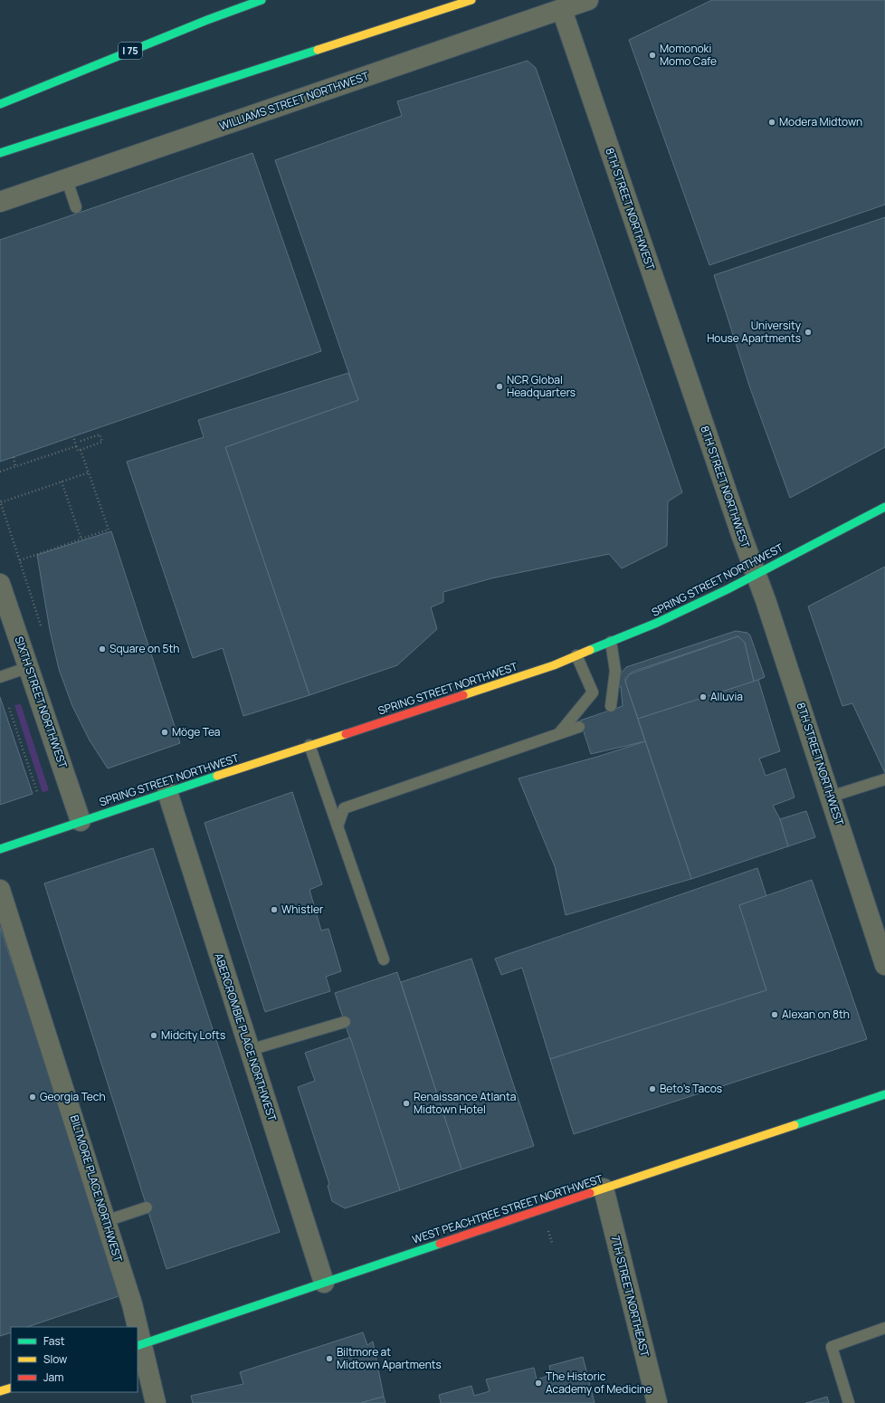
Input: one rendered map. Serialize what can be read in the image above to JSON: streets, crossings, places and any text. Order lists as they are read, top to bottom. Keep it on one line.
{"streets":{"main road":["I 75","SPRING STREET NORTHWEST","WEST PEACHTREE STREET NORTHWEST"],"street":["WILLIAMS STREET NORTHWEST","8TH STREET NORTHWEST","SIXTH STREET NORTHWEST","ABERCROMBIE PLACE NORTHWEST","BILTMORE PLACE NORTHWEST","7TH STREET NORTHEAST"]},"crossings":[["WILLIAMS STREET NORTHWEST","8TH STREET NORTHWEST"],["8TH STREET NORTHWEST","SPRING STREET NORTHWEST"],["SPRING STREET NORTHWEST","SIXTH STREET NORTHWEST"],["SPRING STREET NORTHWEST","ABERCROMBIE PLACE NORTHWEST"],["ABERCROMBIE PLACE NORTHWEST","WEST PEACHTREE STREET NORTHWEST"],["BILTMORE PLACE NORTHWEST","WEST PEACHTREE STREET NORTHWEST"],["WEST PEACHTREE STREET NORTHWEST","7TH STREET NORTHEAST"]],"places":["Momonoki Momo Cafe","Modera Midtown","University House Apartments","NCR Global Headquarters","Square on 5th","Alluvia","Möge Tea","Whistler","Alexan on 8th","Midcity Lofts","Beto's Tacos","Georgia Tech","Renaissance Atlanta Midtown Hotel","Biltmore at Midtown Apartments","The Historic Academy of Medicine"],"legend":["Fast","Slow","Jam"]}
